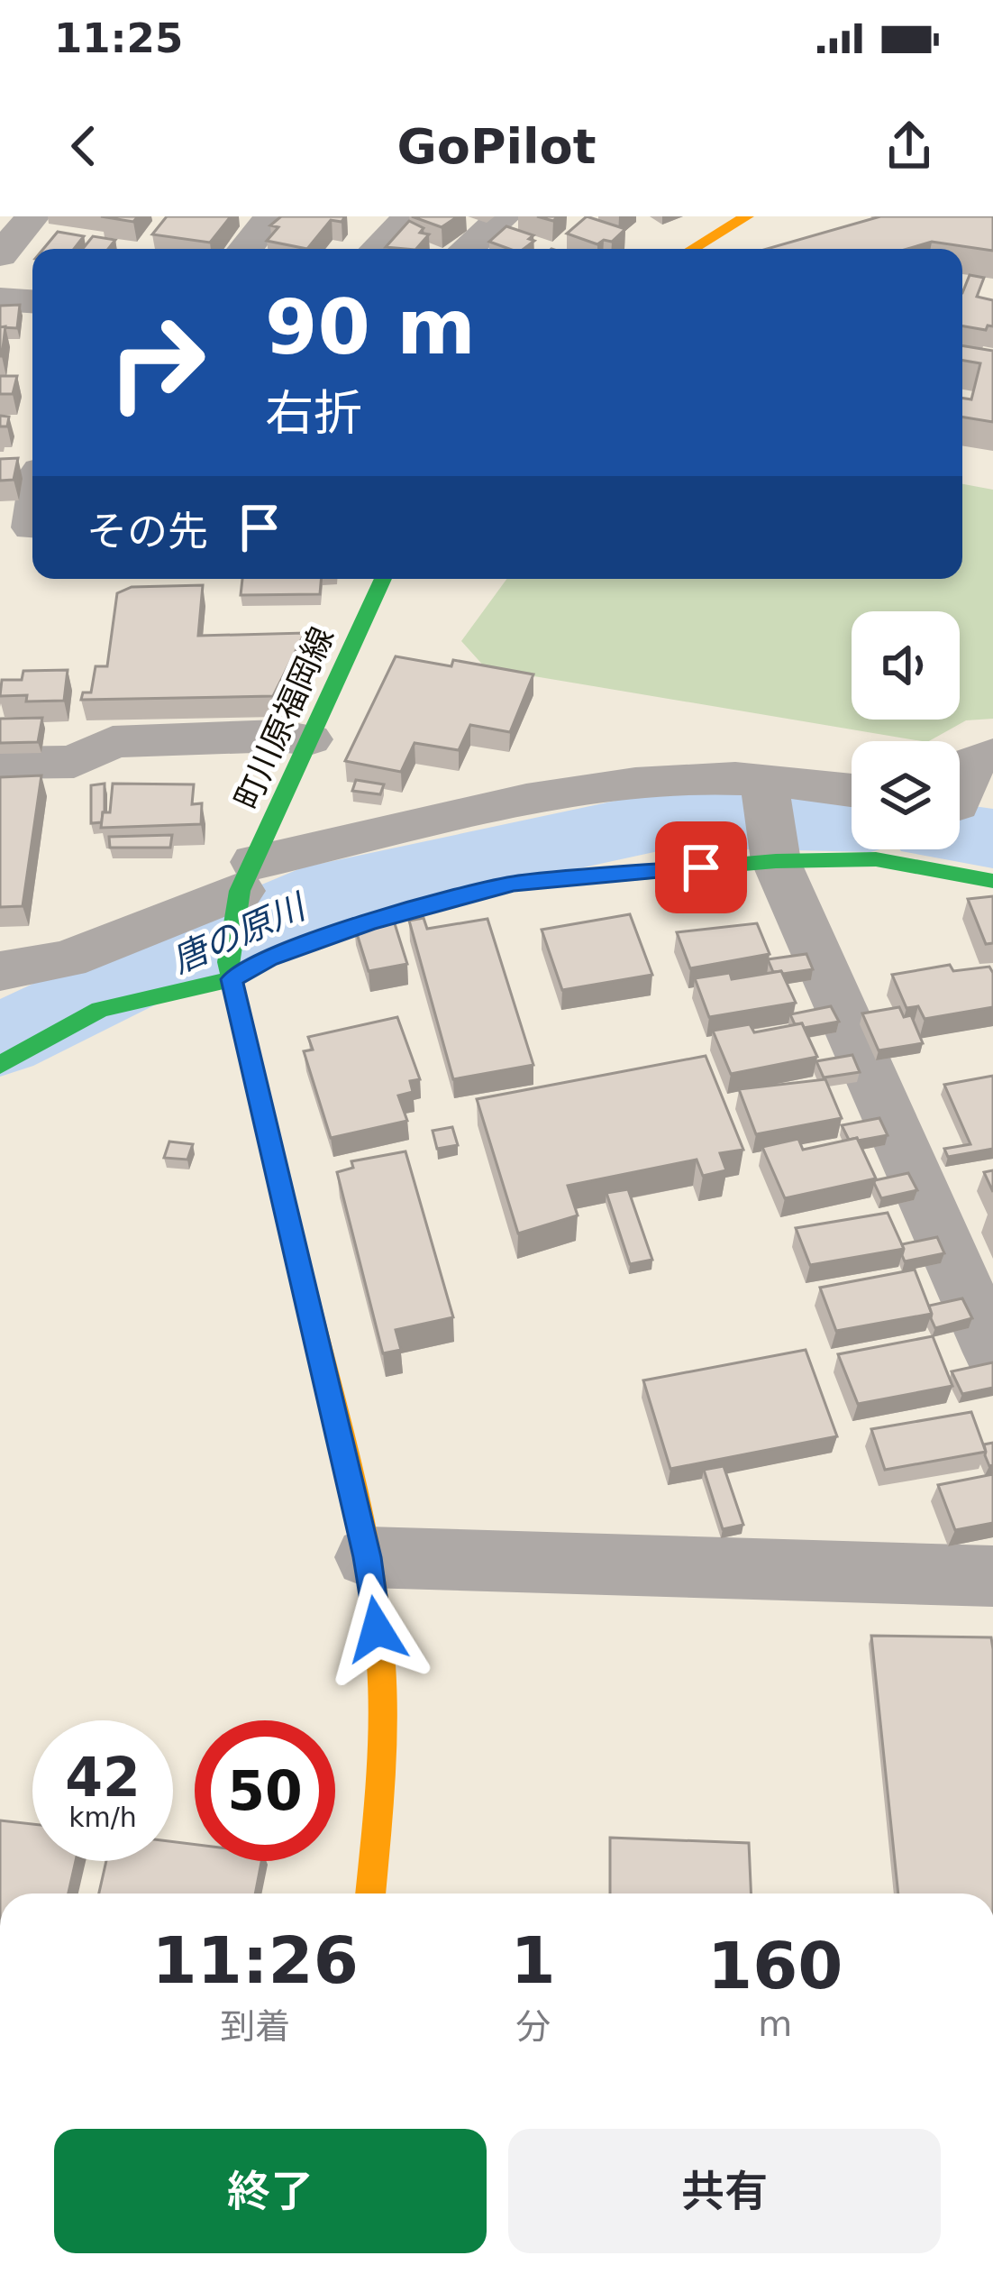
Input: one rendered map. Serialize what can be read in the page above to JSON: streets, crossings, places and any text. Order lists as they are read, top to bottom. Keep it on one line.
{"streets":{"main road":["町川原福岡線"]},"water":["唐の原川"],"page":{"status":"11:25","header":"GoPilot","turn":["90 m","右折"],"then":"その先","speed":"42 km/h","limit":"50","eta":["11:26","到着","1","分","160","m"],"buttons":["終了","共有"]}}
